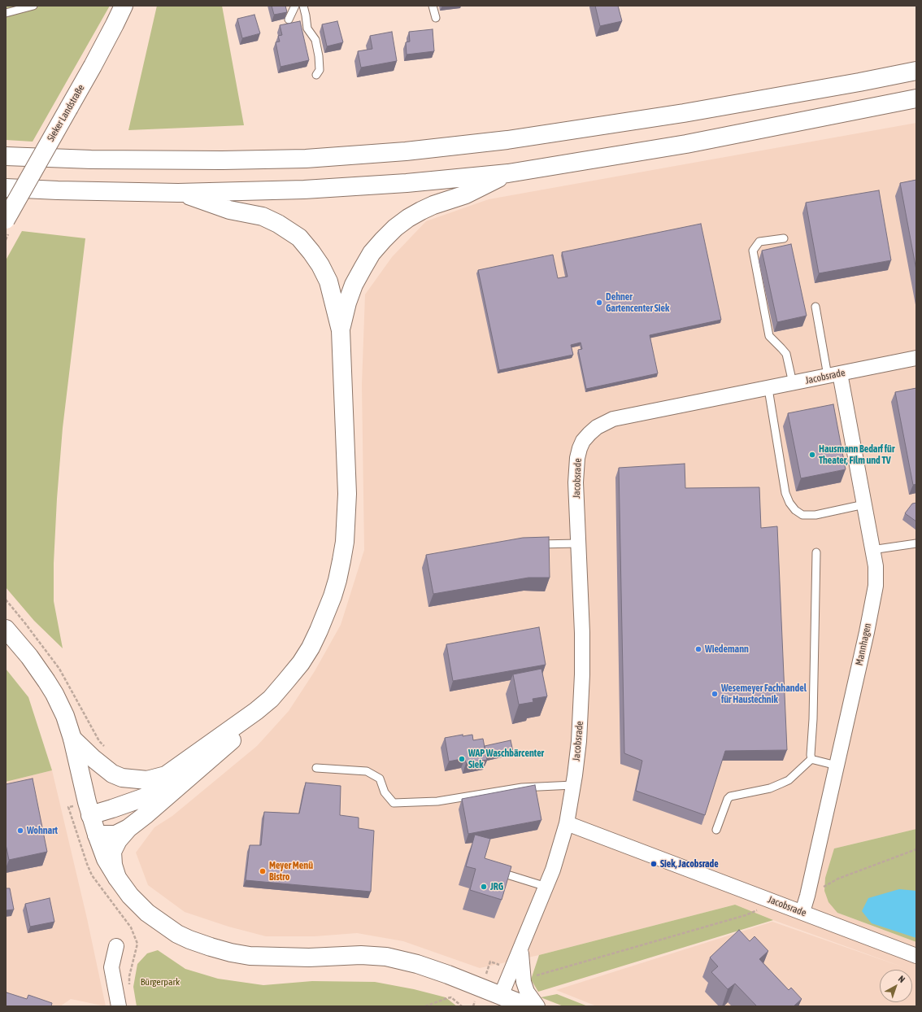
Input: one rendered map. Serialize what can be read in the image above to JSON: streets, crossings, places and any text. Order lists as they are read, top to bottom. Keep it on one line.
{"streets":{"main road":["Sieker Landstraße"],"street":["Jacobsrade","Mannhagen"]},"crossings":[["Jacobsrade","Mannhagen"]],"parks":["Bürgerpark"],"places":["Dehner Gartencenter Siek","Hausmann Bedarf für Theater, Film und TV","Wiedemann","Wesemeyer Fachhandel für Haustechnik","WAP Waschbärcenter Siek","Wohnart","Siek, Jacobsrade","Meyer Menü Bistro","JRG"],"north":"top right"}
